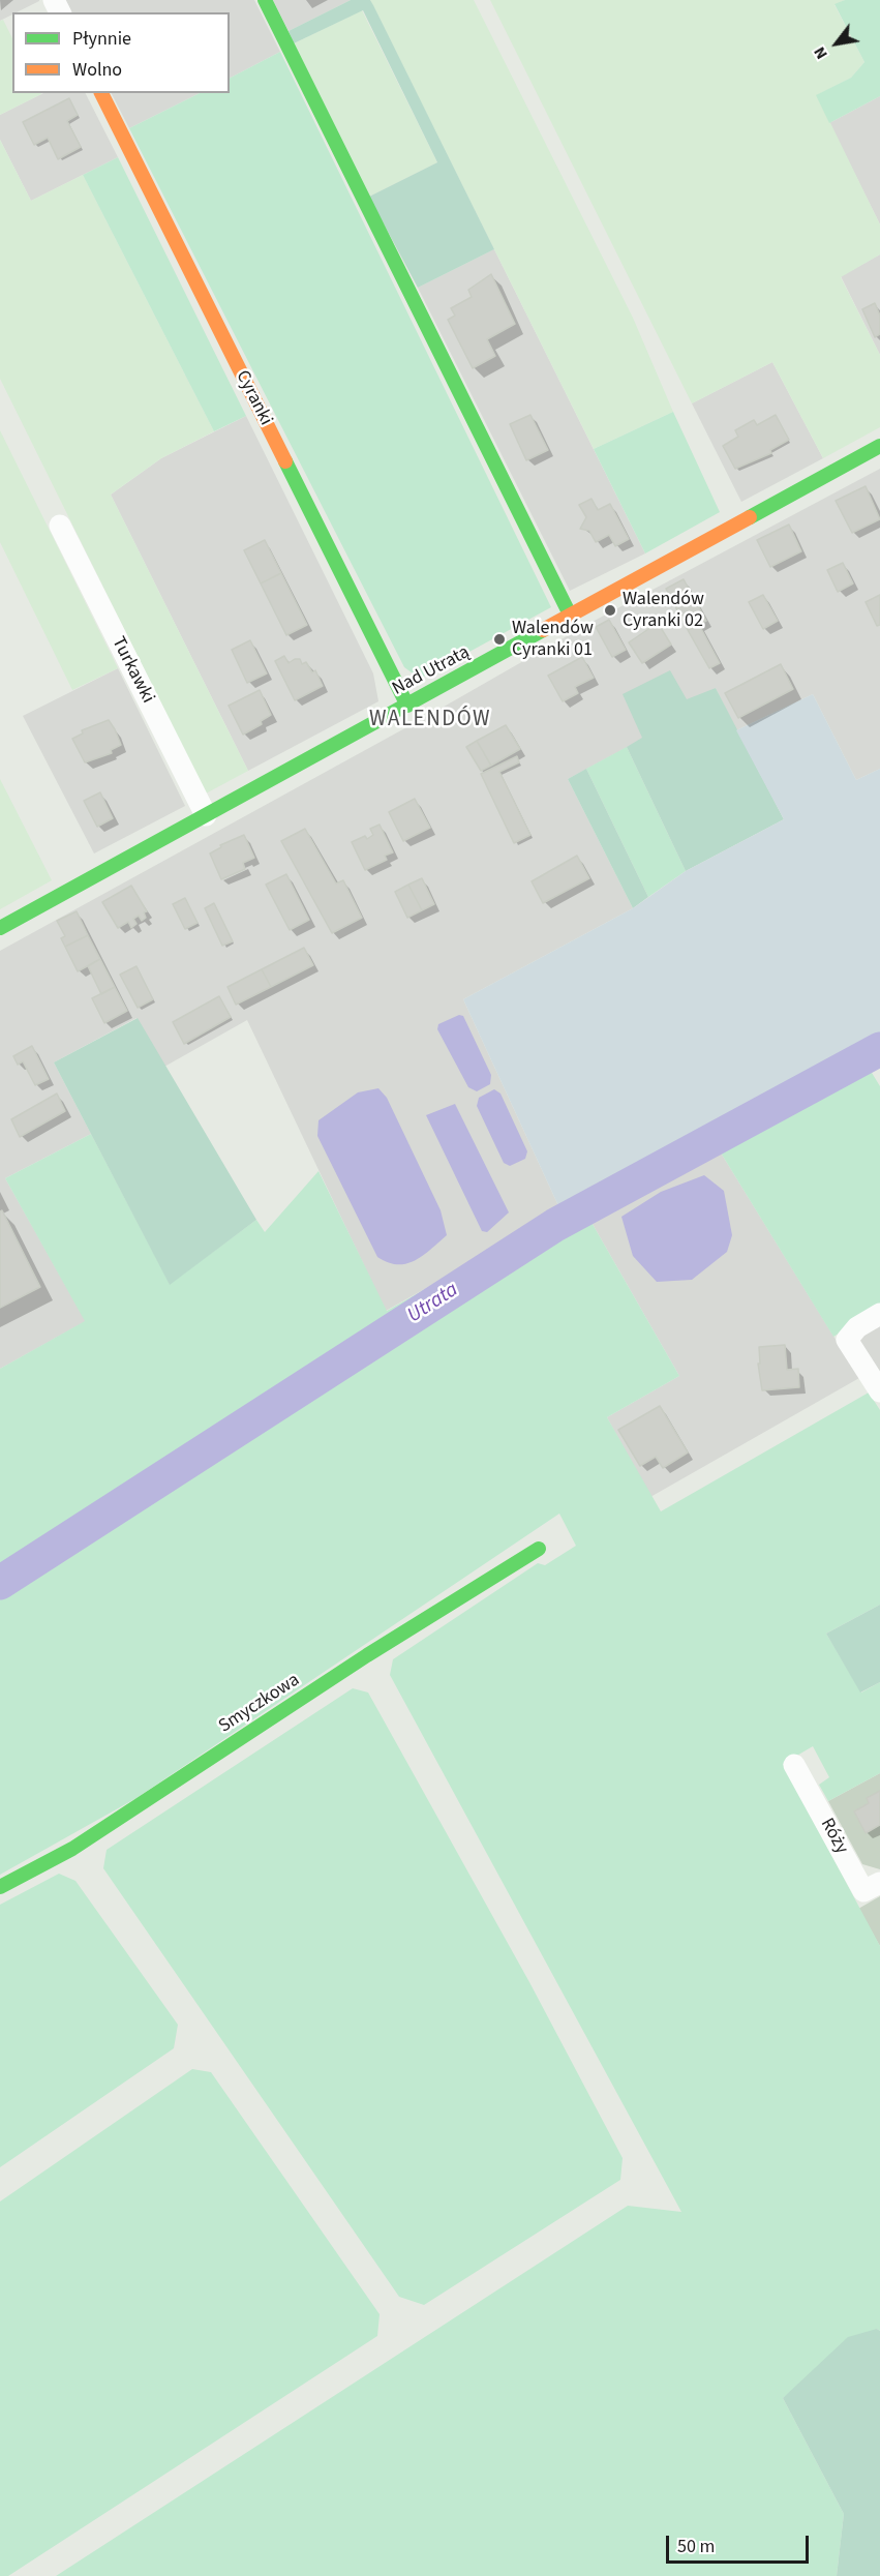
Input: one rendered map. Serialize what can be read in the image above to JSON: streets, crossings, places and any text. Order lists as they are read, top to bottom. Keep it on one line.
{"streets":{"street":["Cyranki","Turkawki","Nad Utratą","Smyczkowa","Róży"]},"crossings":[["Cyranki","Nad Utratą"],["Turkawki","Nad Utratą"]],"districts":["WALENDÓW"],"water":["Utrata"],"places":["Walendów Cyranki 02","Walendów Cyranki 01"],"legend":["Płynnie","Wolno"],"scale_bar":"50 m","north":"bottom left"}
